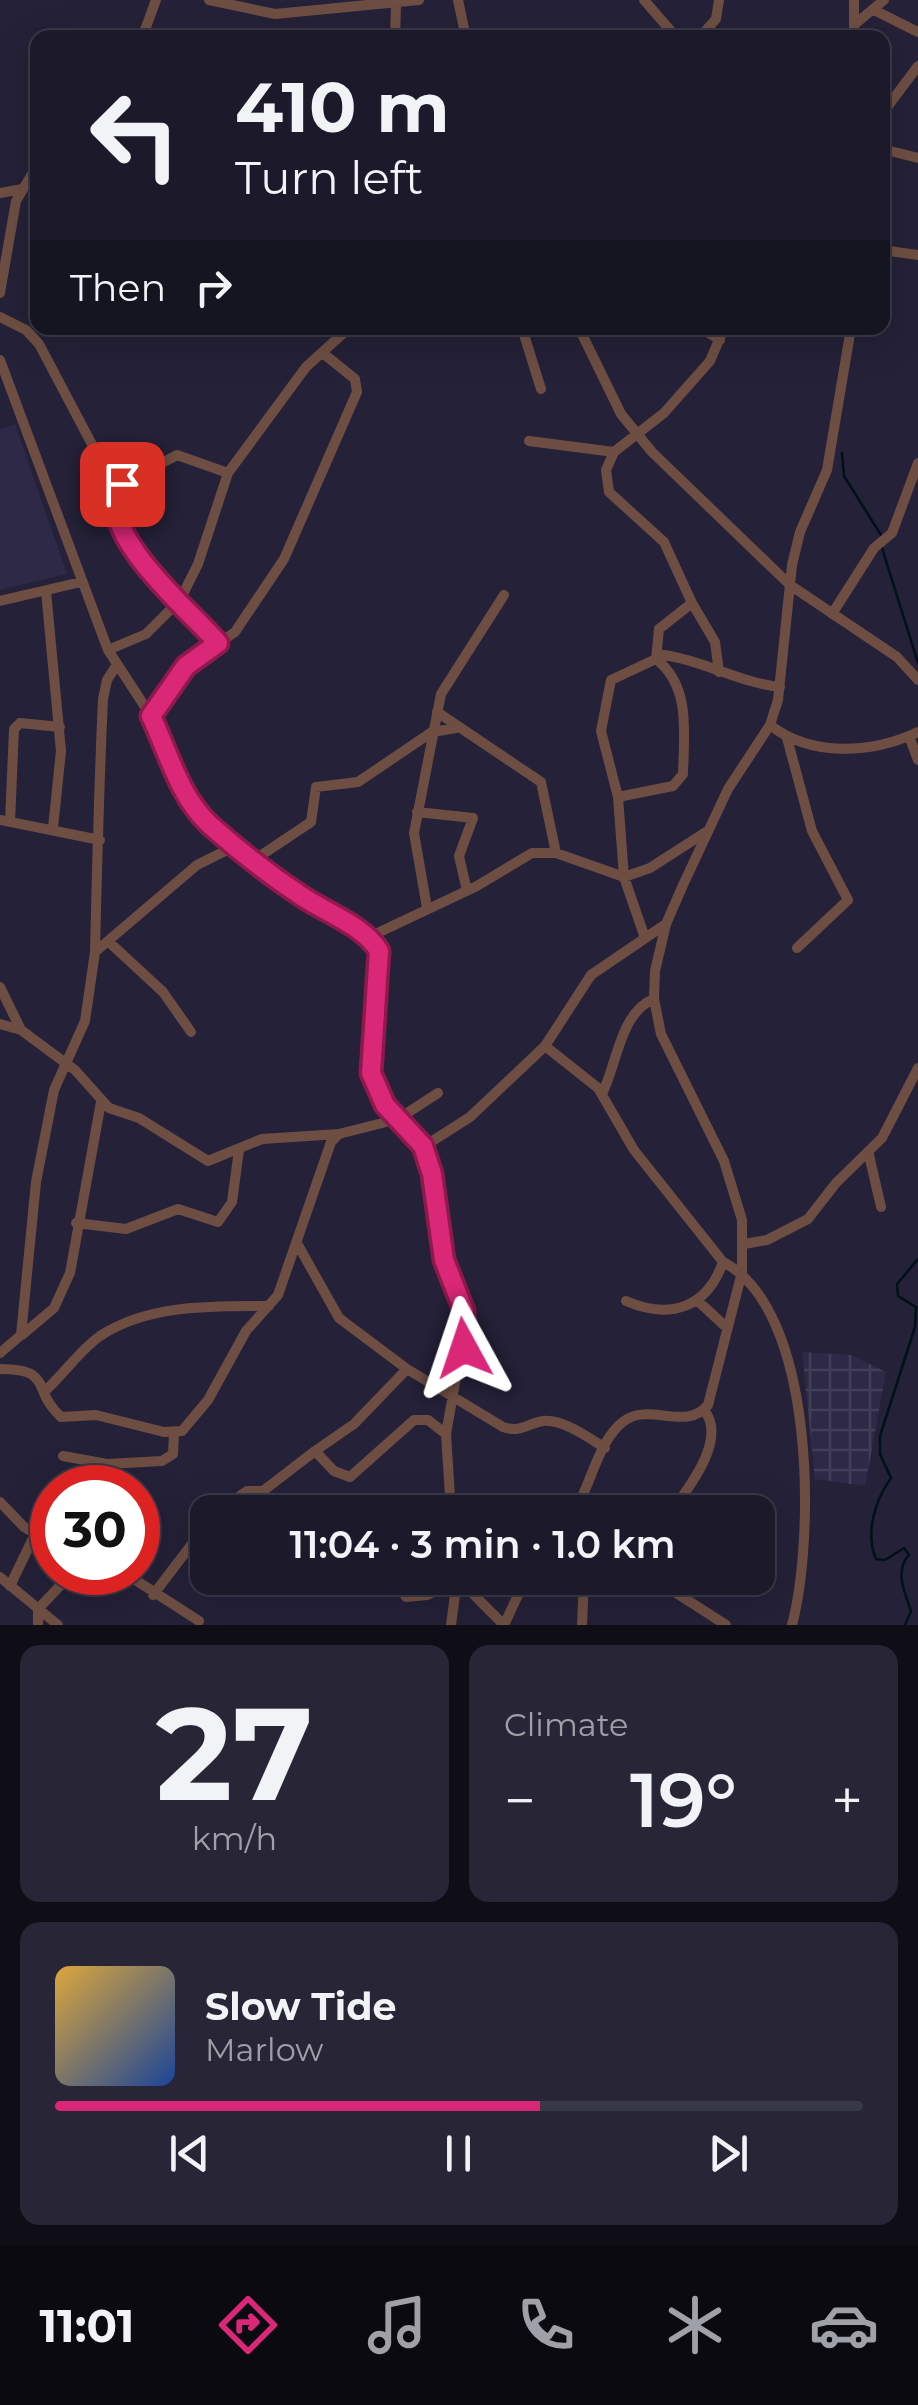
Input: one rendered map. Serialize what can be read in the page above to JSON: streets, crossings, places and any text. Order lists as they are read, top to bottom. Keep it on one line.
{"page":{"turn":["410 m","Turn left"],"then":"Then","limit":"30","trip":"11:04 · 3 min · 1.0 km","tile":[["27","km/h"],"Climate"],"heat":["−","19°","+"],"song":["Slow Tide","Marlow"],"tabs":"11:01"}}
